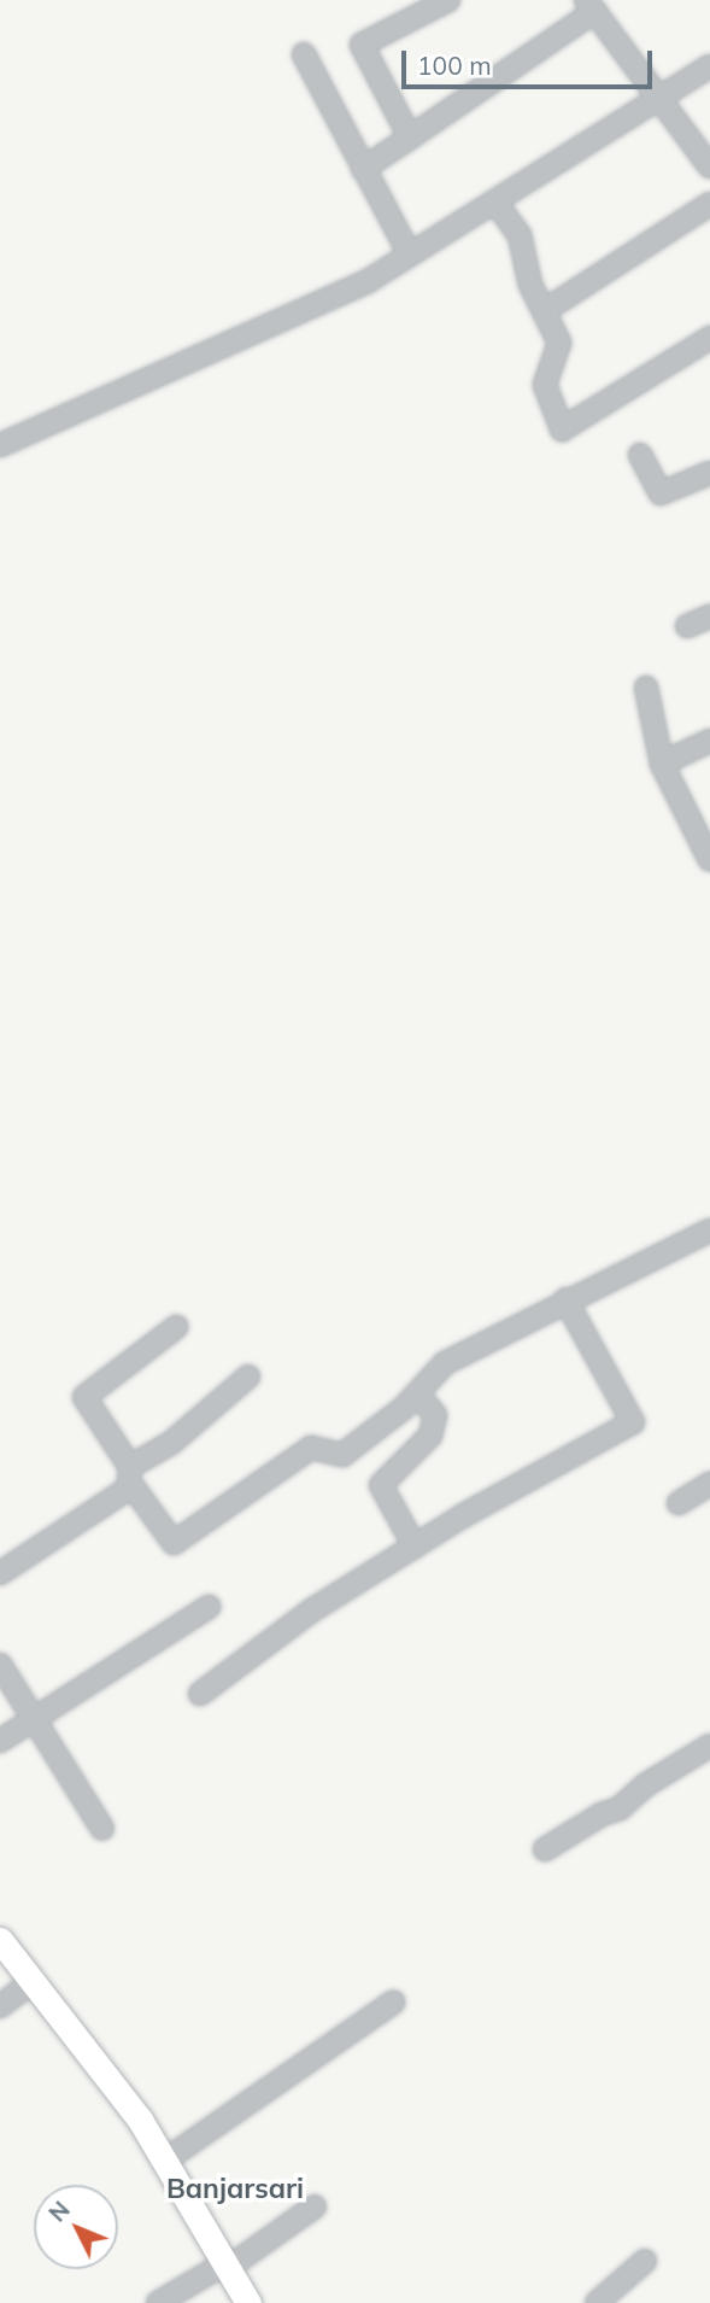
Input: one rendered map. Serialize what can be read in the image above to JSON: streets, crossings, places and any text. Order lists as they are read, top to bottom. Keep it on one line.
{"districts":["Banjarsari"],"scale_bar":"100 m","north":"top left"}
